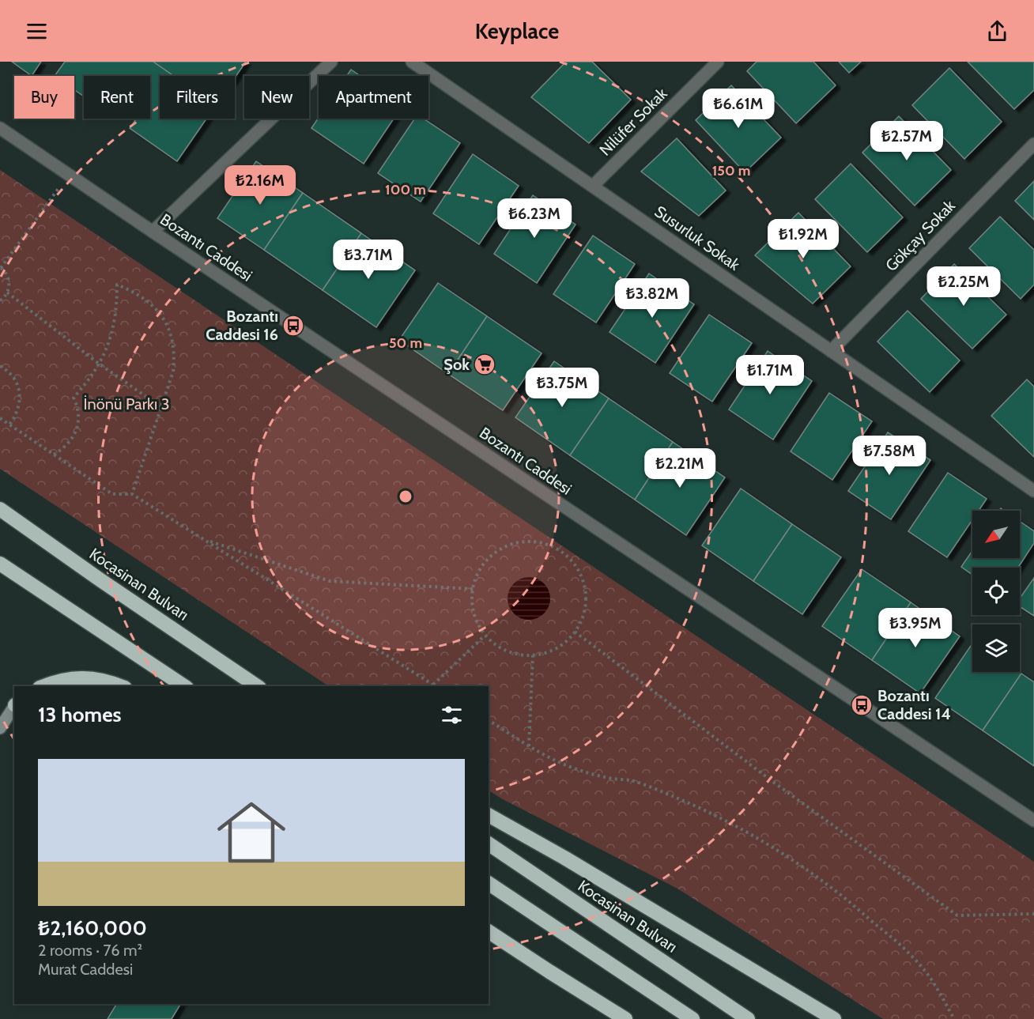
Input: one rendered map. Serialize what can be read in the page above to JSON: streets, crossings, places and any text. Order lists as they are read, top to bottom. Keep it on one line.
{"streets":{"highway":["Kocasinan Bulvarı"],"street":["Nilüfer Sokak","Gökçay Sokak","Susurluk Sokak","Bozantı Caddesi"]},"crossings":[["Nilüfer Sokak","Susurluk Sokak"],["Gökçay Sokak","Susurluk Sokak"]],"parks":["İnönü Parkı 3"],"places":{"bus stop":["Bozantı Caddesi 16","Bozantı Caddesi 14"],"supermarket":["Şok"]},"north":"bottom left","page":{"header":"Keyplace","chip":["Buy","Rent","Filters","New","Apartment"],"price":["₺6.61M","₺2.57M","₺2.16M","₺6.23M","₺1.92M","₺3.71M","₺2.25M","₺3.82M","₺1.71M","₺3.75M","₺7.58M","₺2.21M","₺3.95M"],"heading":"13 homes","list":[{"name":"₺2,160,000","note":"2 rooms · 76 m² · Murat Caddesi"}]},"rings":["150 m","100 m","50 m"]}
